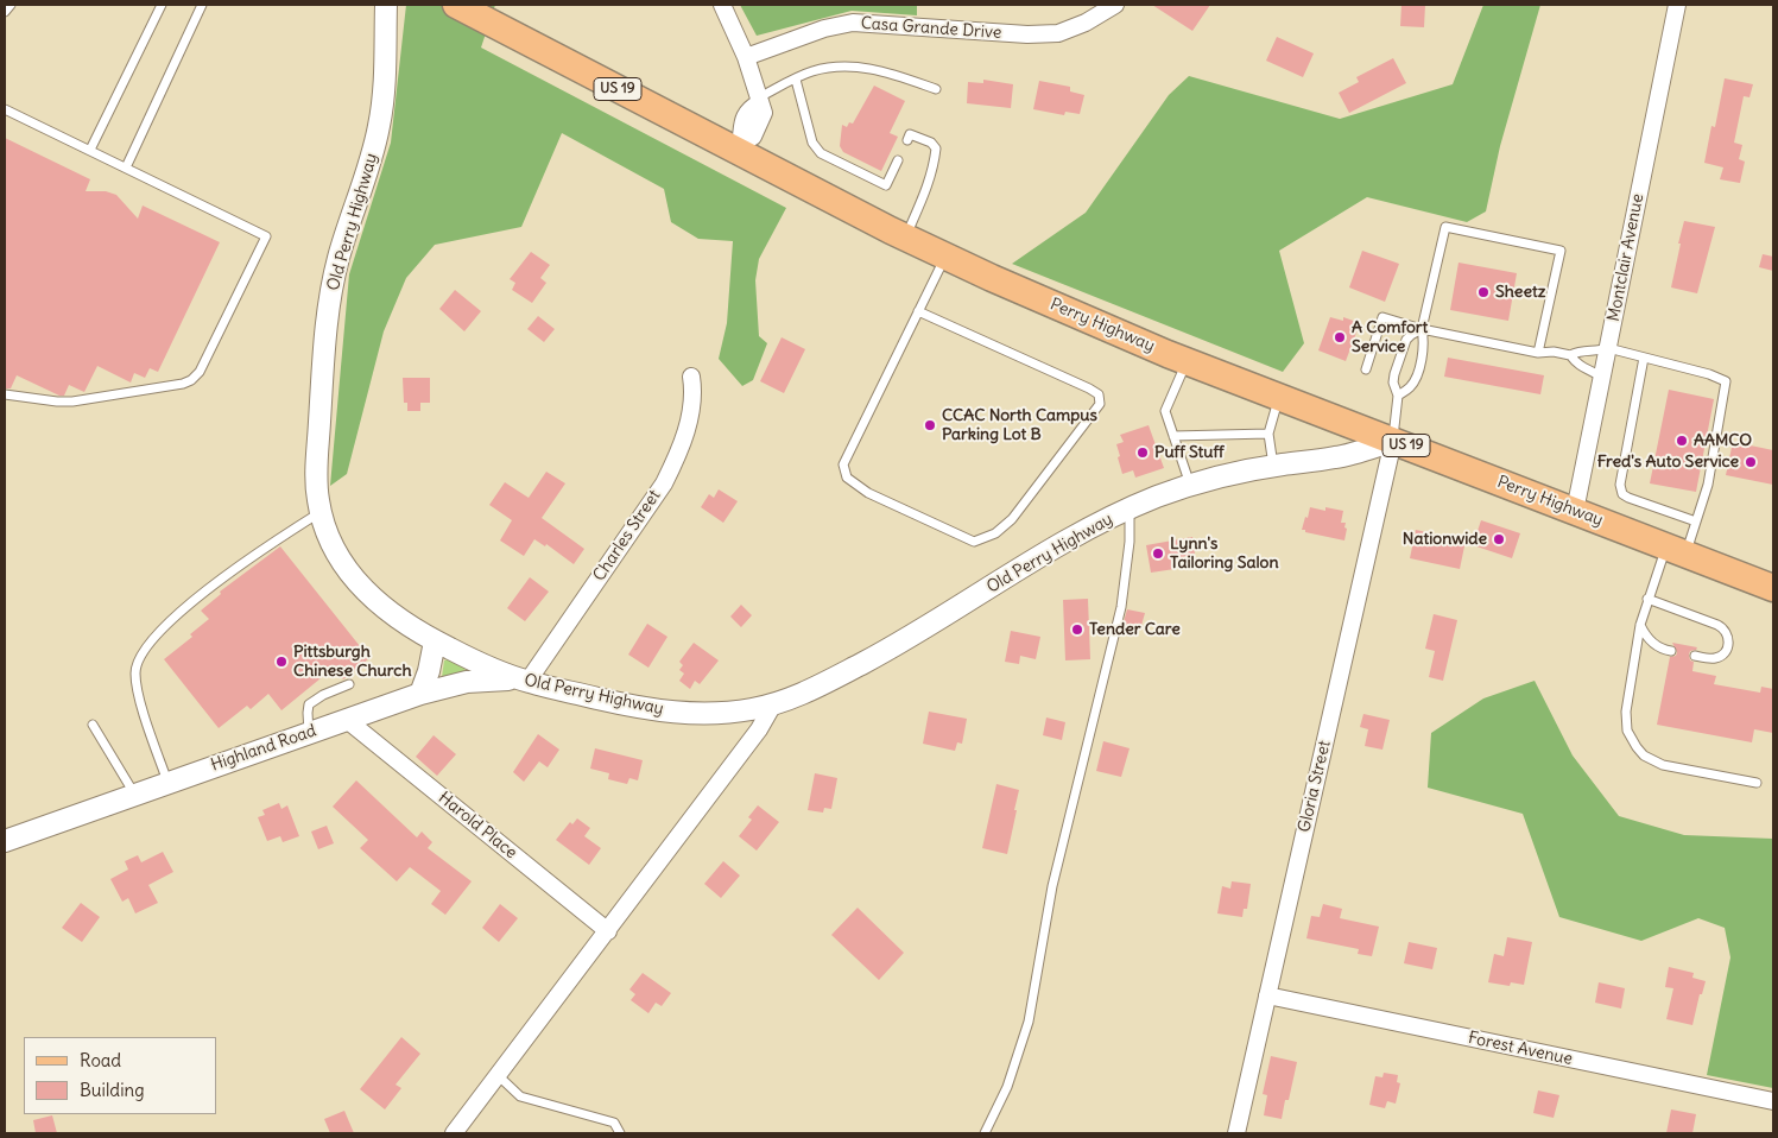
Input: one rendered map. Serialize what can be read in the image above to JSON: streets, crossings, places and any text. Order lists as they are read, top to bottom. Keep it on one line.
{"streets":{"main road":["US 19","Perry Highway"],"street":["Casa Grande Drive","Old Perry Highway","Montclair Avenue","Charles Street","Highland Road","Gloria Street","Harold Place","Forest Avenue"]},"crossings":[["Old Perry Highway","Perry Highway"],["Old Perry Highway","Charles Street"],["Old Perry Highway","Highland Road"],["Old Perry Highway","Gloria Street"],["Montclair Avenue","Perry Highway"],["Perry Highway","Gloria Street"],["Charles Street","Highland Road"],["Highland Road","Harold Place"],["Gloria Street","Forest Avenue"]],"places":["Sheetz","A Comfort Service","CCAC North Campus Parking Lot B","AAMCO","Puff Stuff","Fred's Auto Service","Nationwide","Lynn's Tailoring Salon","Tender Care","Pittsburgh Chinese Church"],"legend":["Road","Building"]}
